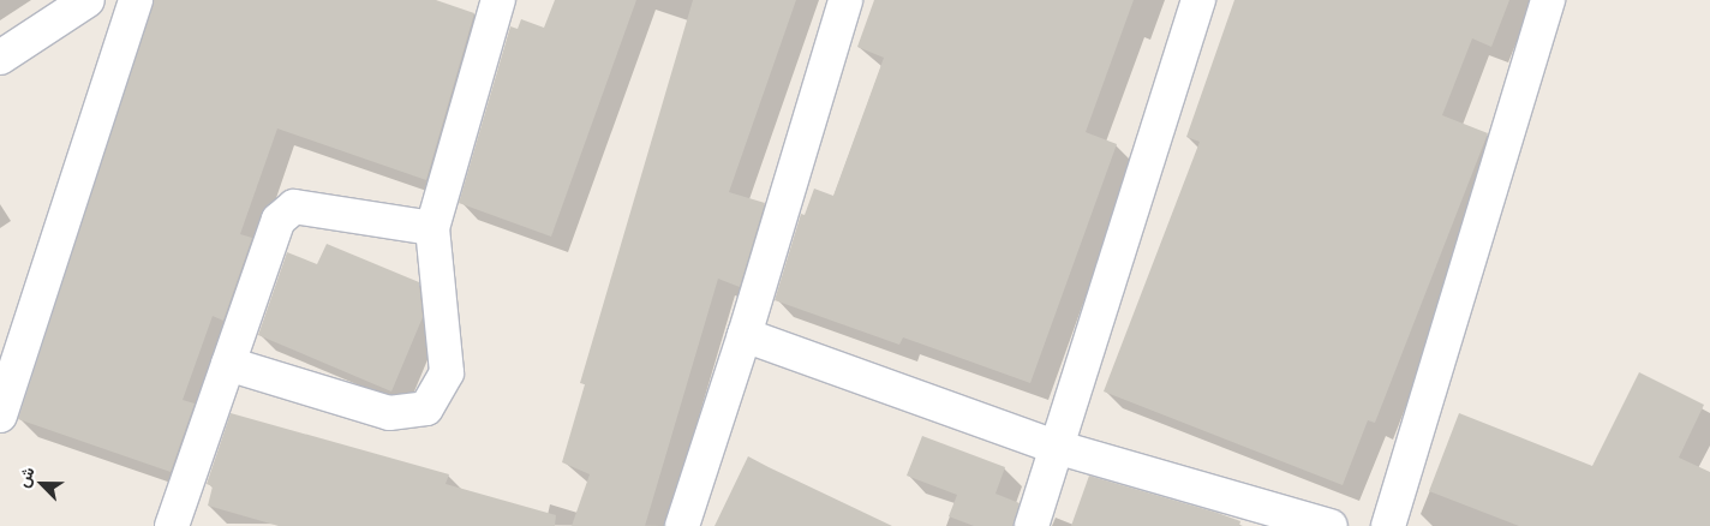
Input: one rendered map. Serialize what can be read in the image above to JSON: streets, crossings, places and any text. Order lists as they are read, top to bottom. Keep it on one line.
{"north":"top left"}
